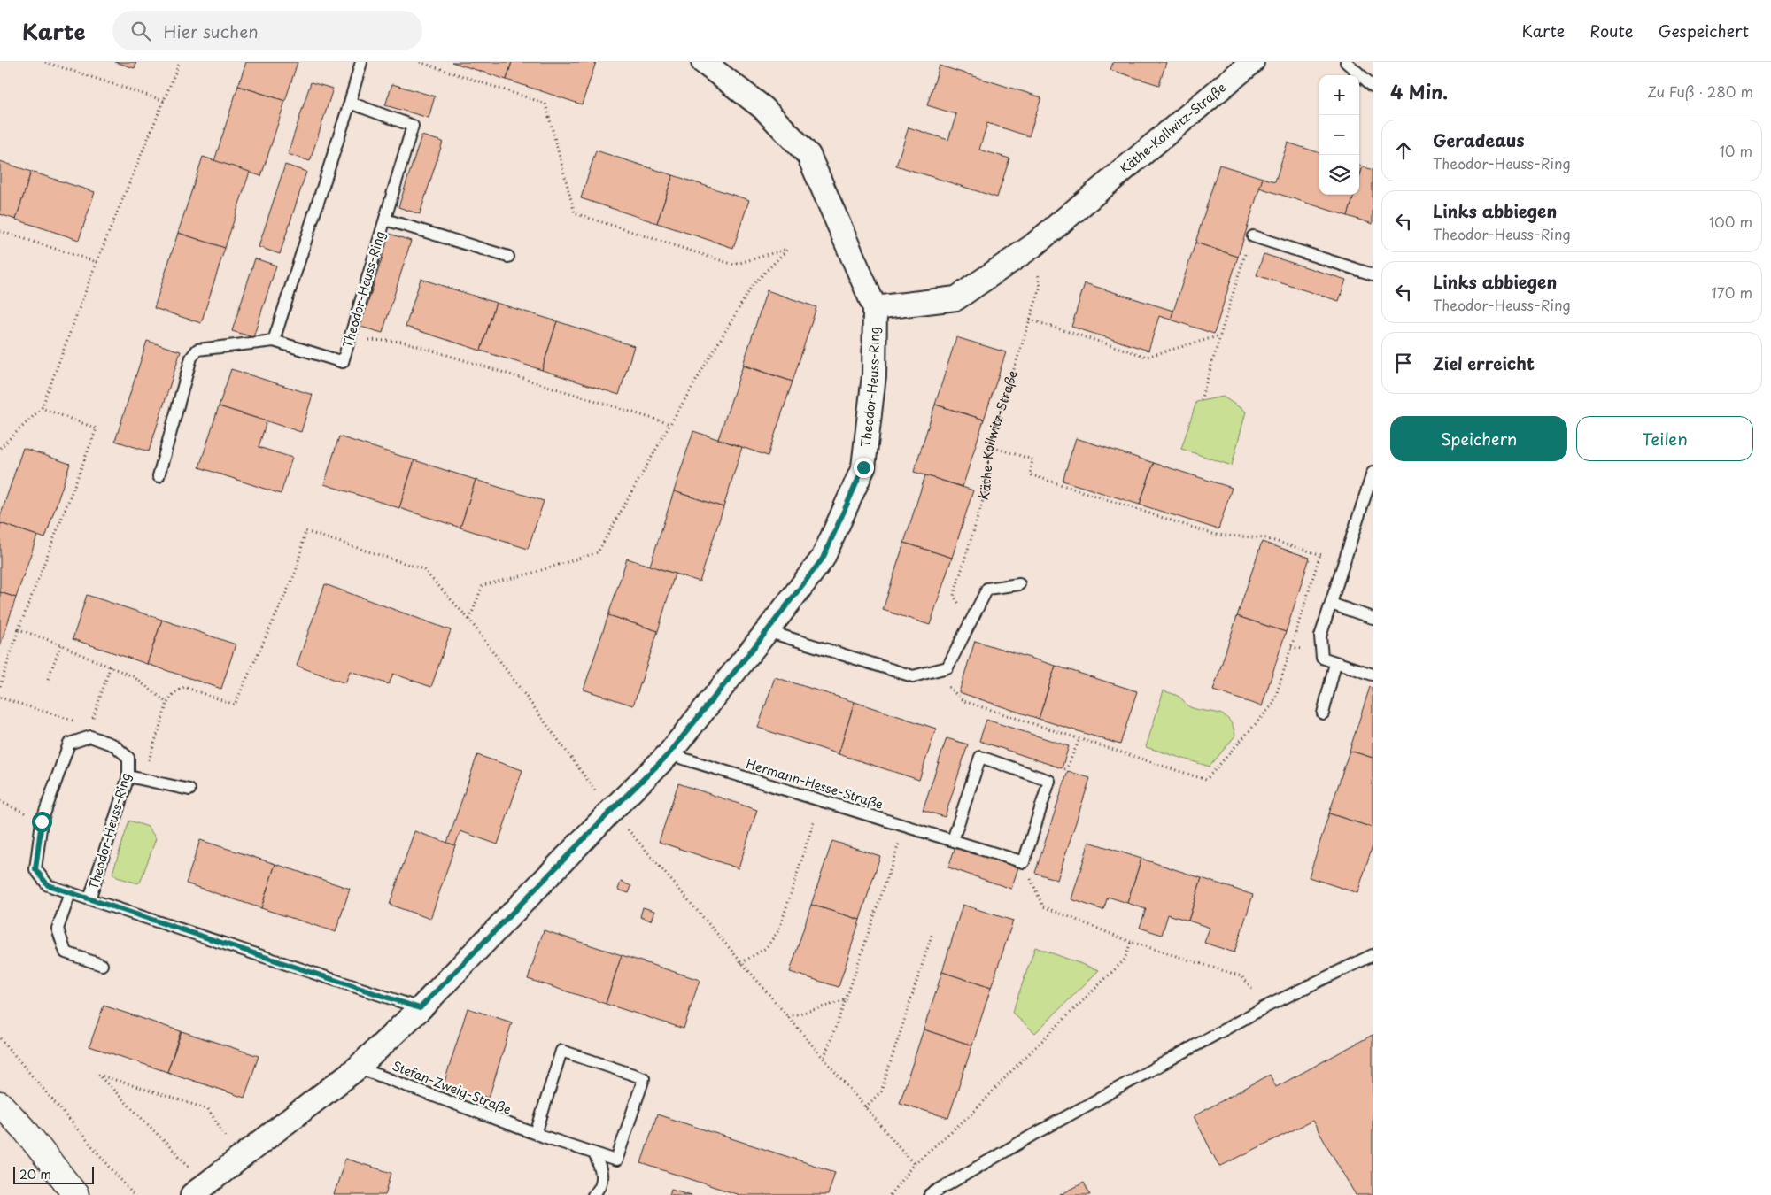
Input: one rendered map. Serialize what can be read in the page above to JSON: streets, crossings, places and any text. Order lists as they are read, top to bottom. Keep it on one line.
{"streets":{"street":["Käthe-Kollwitz-Straße","Theodor-Heuss-Ring"],"lane":["Hermann-Hesse-Straße","Stefan-Zweig-Straße"]},"crossings":[["Käthe-Kollwitz-Straße","Theodor-Heuss-Ring"],["Theodor-Heuss-Ring","Hermann-Hesse-Straße"],["Theodor-Heuss-Ring","Stefan-Zweig-Straße"]],"scale_bar":"20 m","page":{"header":"Karte","search":"Hier suchen","nav":["Karte","Route","Gespeichert"],"heading":["4 Min.","Zu Fuß · 280 m"],"map_buttons":["+","−"],"list":[["Geradeaus","Theodor-Heuss-Ring","10 m"],["Links abbiegen","Theodor-Heuss-Ring","100 m"],["Links abbiegen","Theodor-Heuss-Ring","170 m"],"Ziel erreicht"],"buttons":["Speichern","Teilen"],"scale":"20 m"}}
